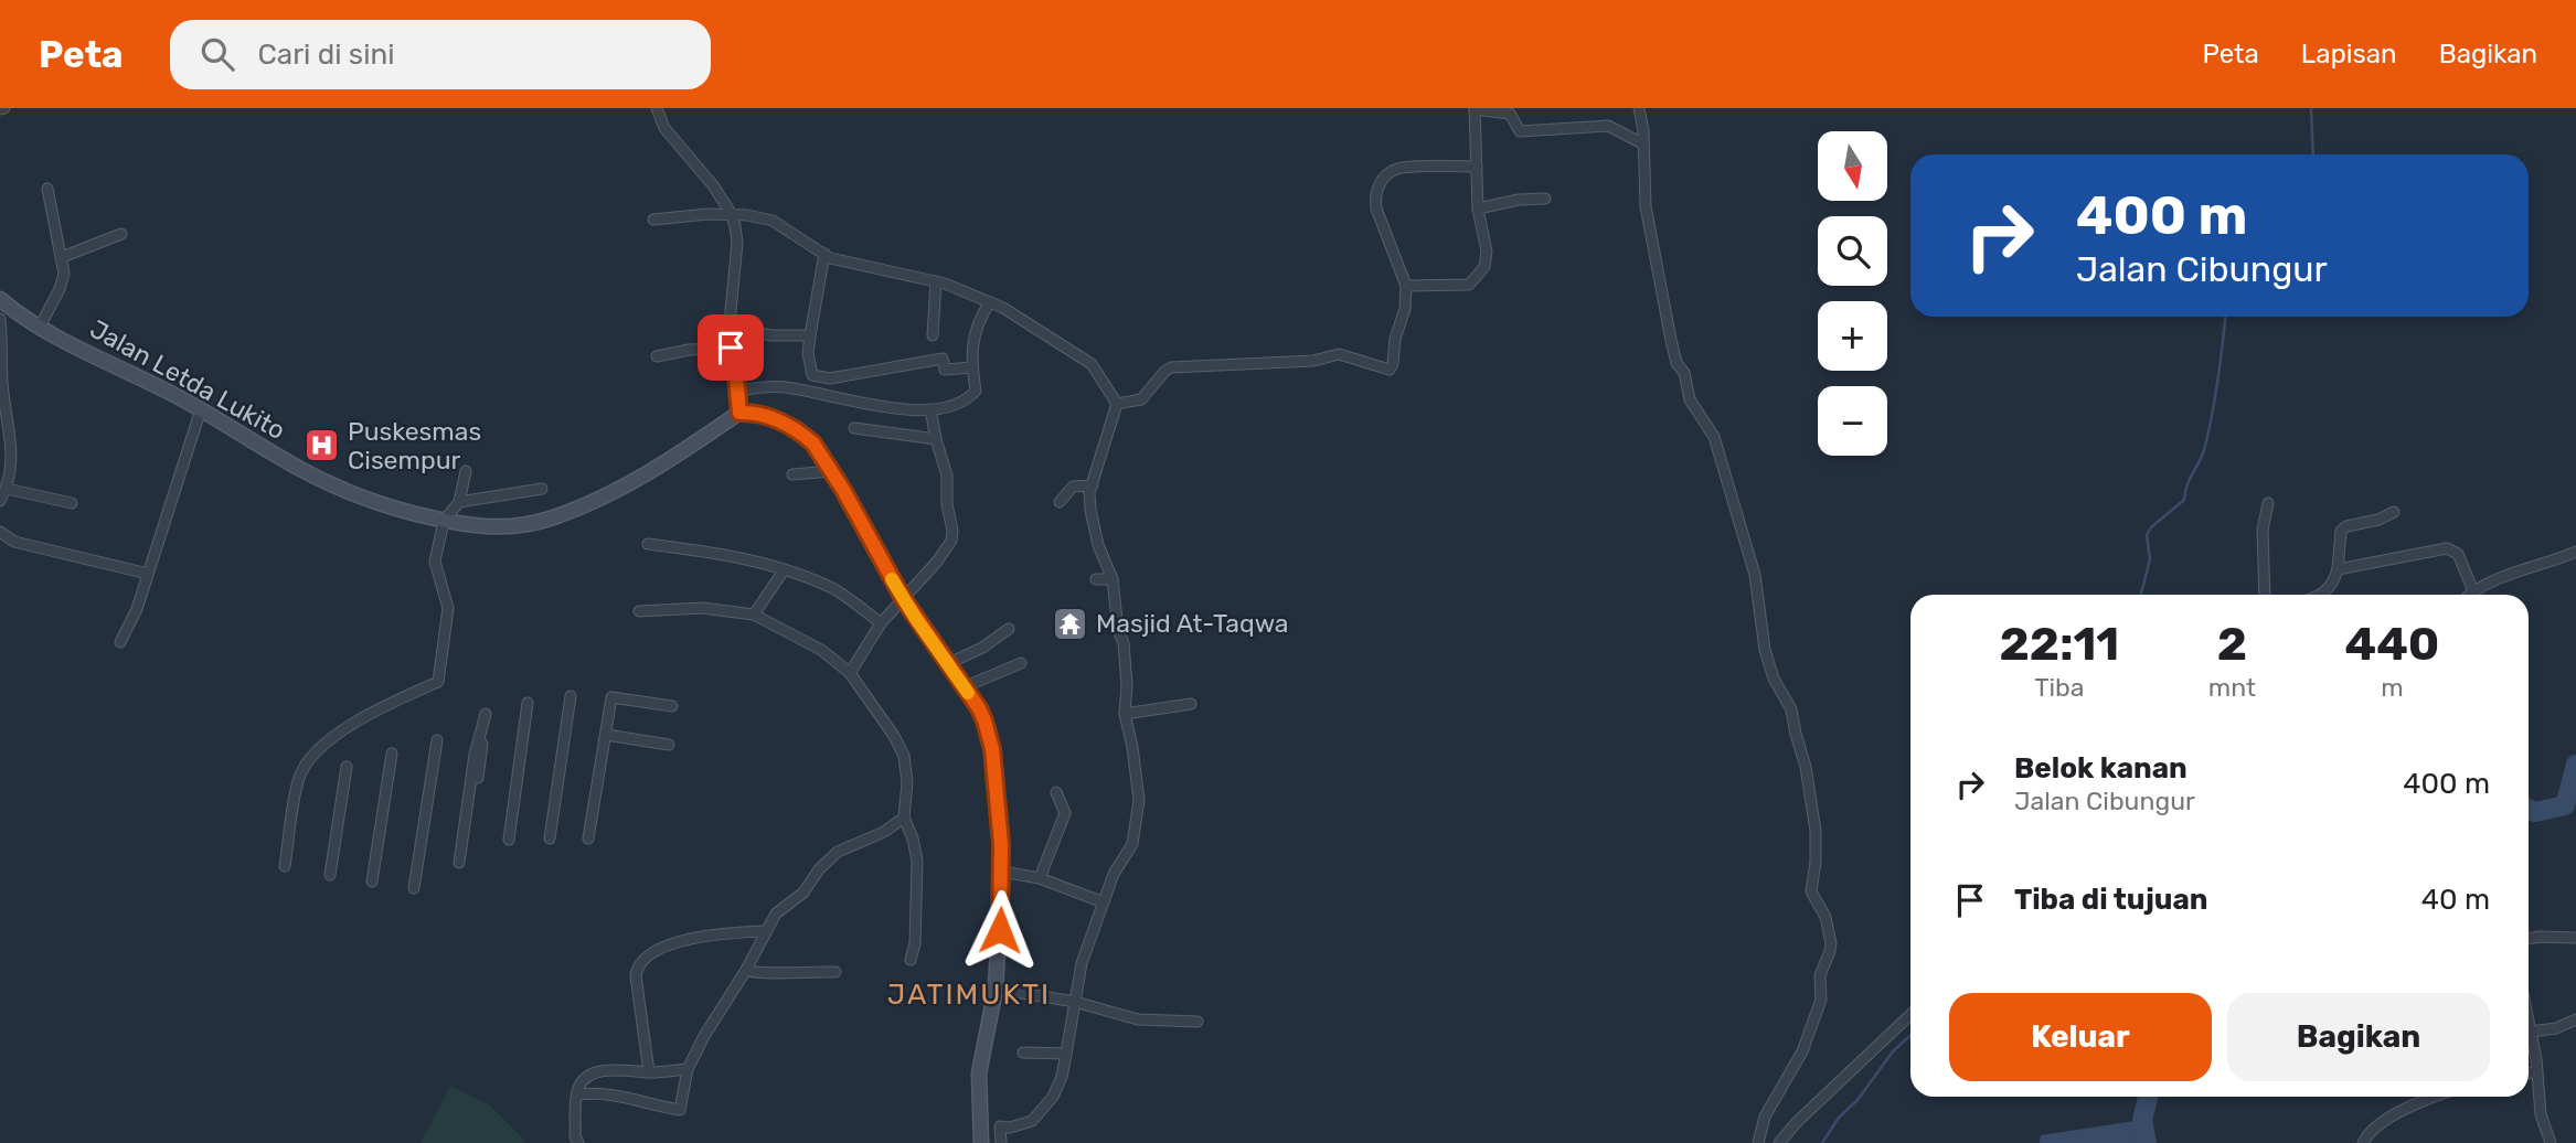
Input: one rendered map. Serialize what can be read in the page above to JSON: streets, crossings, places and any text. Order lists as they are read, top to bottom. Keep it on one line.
{"streets":{"street":["Jalan Letda Lukito"]},"districts":["JATIMUKTI"],"places":{"hospital":["Puskesmas Cisempur"],"temple":["Masjid At-Taqwa"]},"north":"bottom","page":{"header":"Peta","search":"Cari di sini","nav":["Peta","Lapisan","Bagikan"],"map_buttons":["+","−"],"turn":["400 m","Jalan Cibungur"],"eta":["22:11","Tiba","2","mnt","440","m"],"list":[{"name":"Belok kanan","note":"Jalan Cibungur","value":"400 m"},{"name":"Tiba di tujuan","value":"40 m"}],"buttons":["Keluar","Bagikan"]}}
